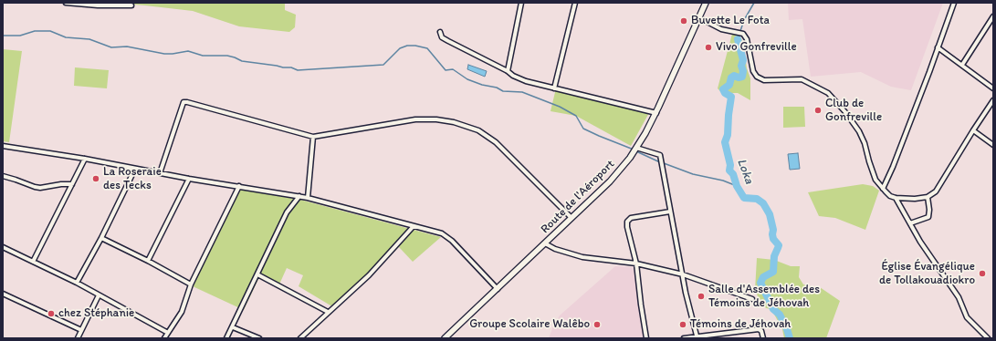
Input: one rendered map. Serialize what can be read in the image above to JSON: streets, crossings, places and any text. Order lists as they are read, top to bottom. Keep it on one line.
{"streets":{"main road":["Route de l'Aéroport"]},"water":["Loka"],"places":["Buvette Le Fota","Vivo Gonfreville","Club de Gonfreville","La Roseraie des Tecks","Église Évangélique de Tollakouadiokro","Salle d'Assemblée des Témoins de Jéhovah","chez Stéphanie","Groupe Scolaire Walêbo","Témoins de Jéhovah"]}
